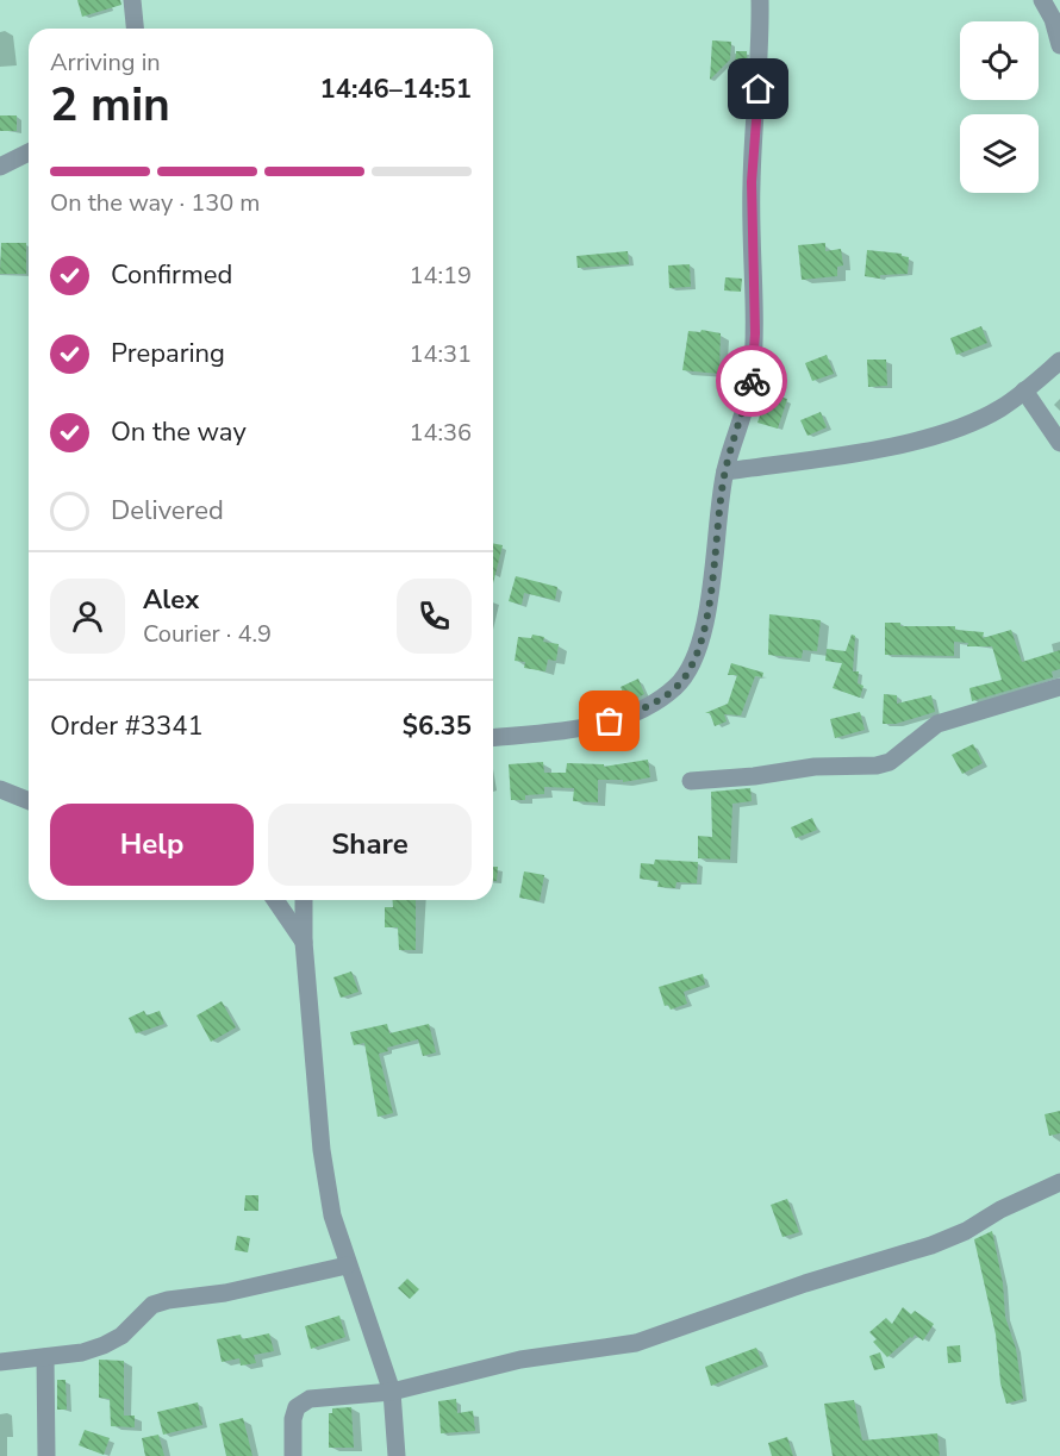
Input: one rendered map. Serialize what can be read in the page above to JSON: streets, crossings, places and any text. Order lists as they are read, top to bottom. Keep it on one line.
{"page":{"heading":["2 min","Arriving in","14:46–14:51"],"panel":["Alex","Courier · 4.9","Order #3341","$6.35"],"bar":"On the way · 130 m","list":[["Confirmed","14:19"],["Preparing","14:31"],["On the way","14:36"],"Delivered"],"buttons":["Help","Share"]}}
